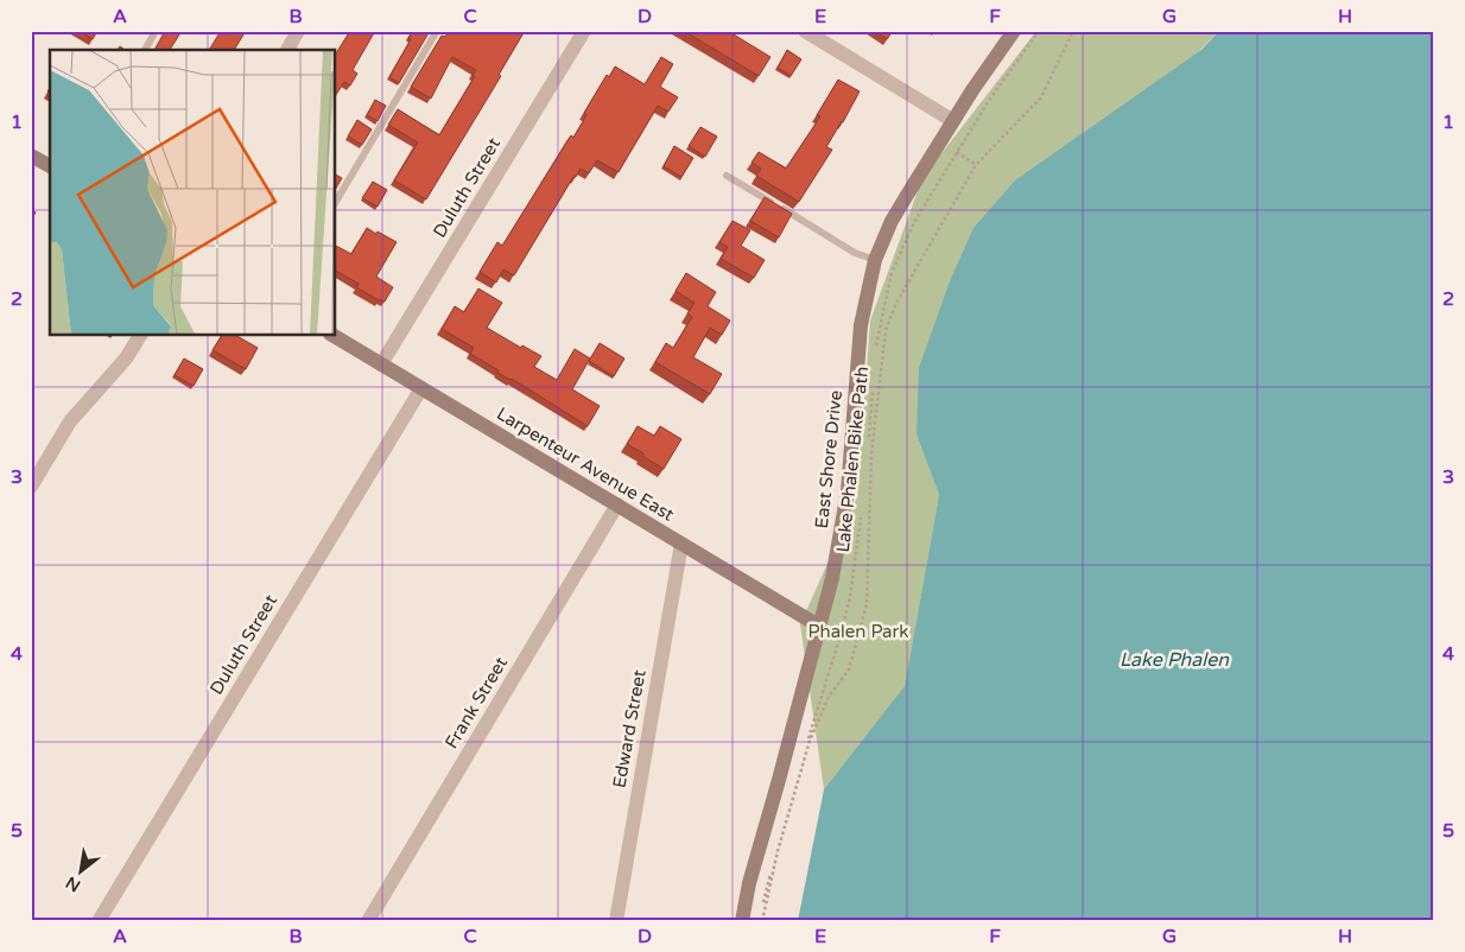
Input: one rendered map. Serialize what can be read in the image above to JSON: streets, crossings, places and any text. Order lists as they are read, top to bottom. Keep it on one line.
{"streets":{"street":["Duluth Street","East Shore Drive","Larpenteur Avenue East","Frank Street","Edward Street"],"path":["Lake Phalen Bike Path"]},"crossings":[["Duluth Street","Larpenteur Avenue East"],["East Shore Drive","Larpenteur Avenue East"],["Larpenteur Avenue East","Frank Street"],["Larpenteur Avenue East","Edward Street"]],"water":["Lake Phalen"],"parks":["Phalen Park"],"north":"bottom left","grid":{"columns":["A","B","C","D","E","F","G","H"],"rows":["1","2","3","4","5"]}}
